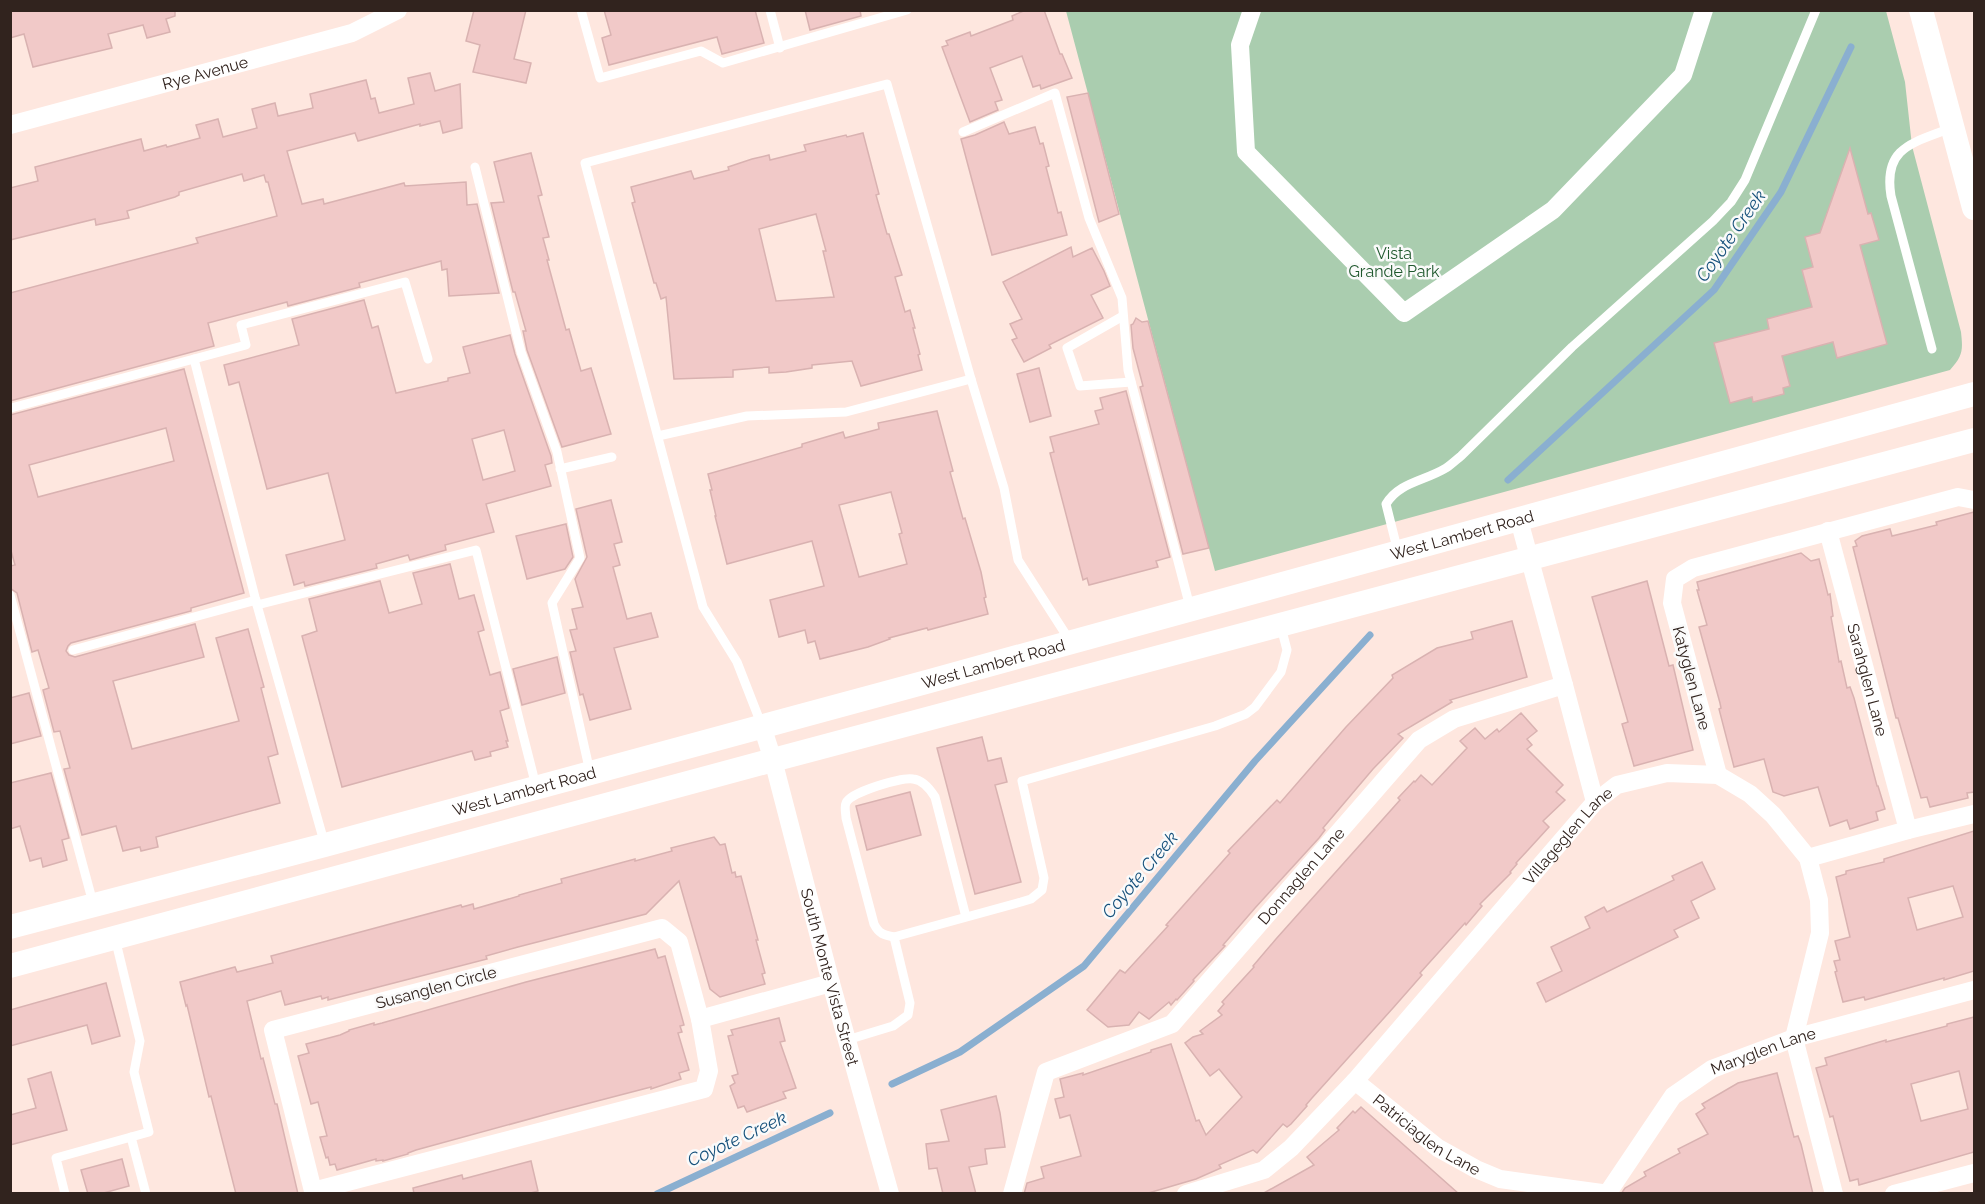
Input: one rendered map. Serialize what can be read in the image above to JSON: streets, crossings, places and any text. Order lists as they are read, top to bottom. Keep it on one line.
{"streets":{"main road":["West Lambert Road"],"street":["Rye Avenue","Katyglen Lane","Sarahglen Lane","Villageglen Lane","Donnaglen Lane","South Monte Vista Street","Susanglen Circle","Maryglen Lane","Patriciaglen Lane"]},"crossings":[["West Lambert Road","South Monte Vista Street"],["Katyglen Lane","Sarahglen Lane"],["Katyglen Lane","Villageglen Lane"],["Villageglen Lane","Maryglen Lane"],["Villageglen Lane","Patriciaglen Lane"],["Maryglen Lane","Patriciaglen Lane"]],"water":["Coyote Creek"],"parks":["Vista Grande Park"]}
